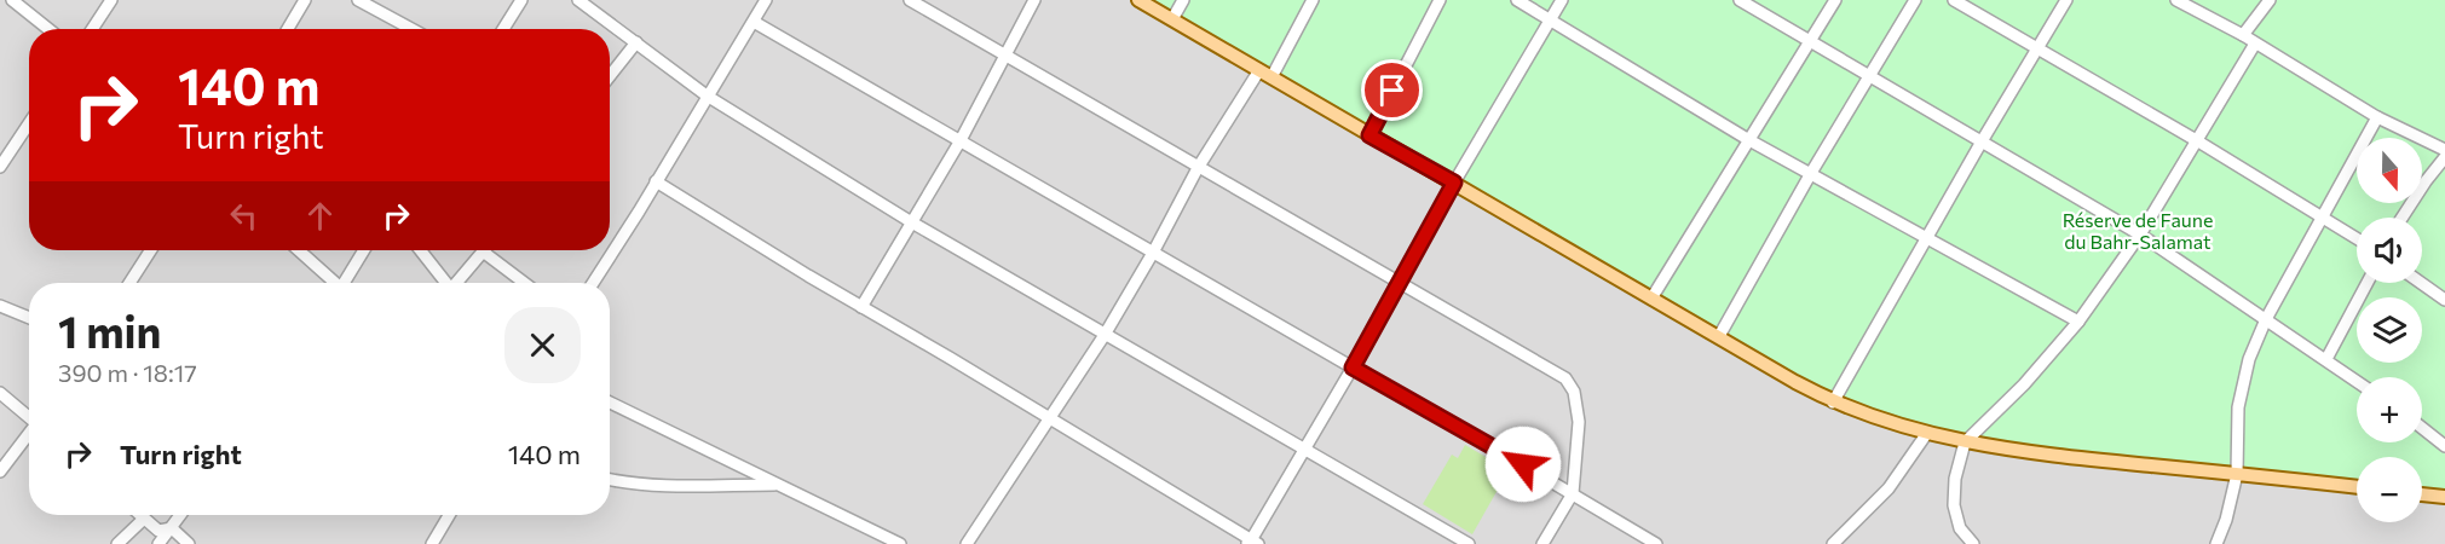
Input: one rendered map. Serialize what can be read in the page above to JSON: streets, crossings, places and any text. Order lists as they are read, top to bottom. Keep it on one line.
{"parks":["Réserve de Faune du Bahr-Salamat"],"north":"bottom","page":{"turn":["140 m","Turn right"],"map_buttons":["+","−"],"heading":["1 min","390 m · 18:17"],"list":[{"name":"Turn right","value":"140 m"}]}}
